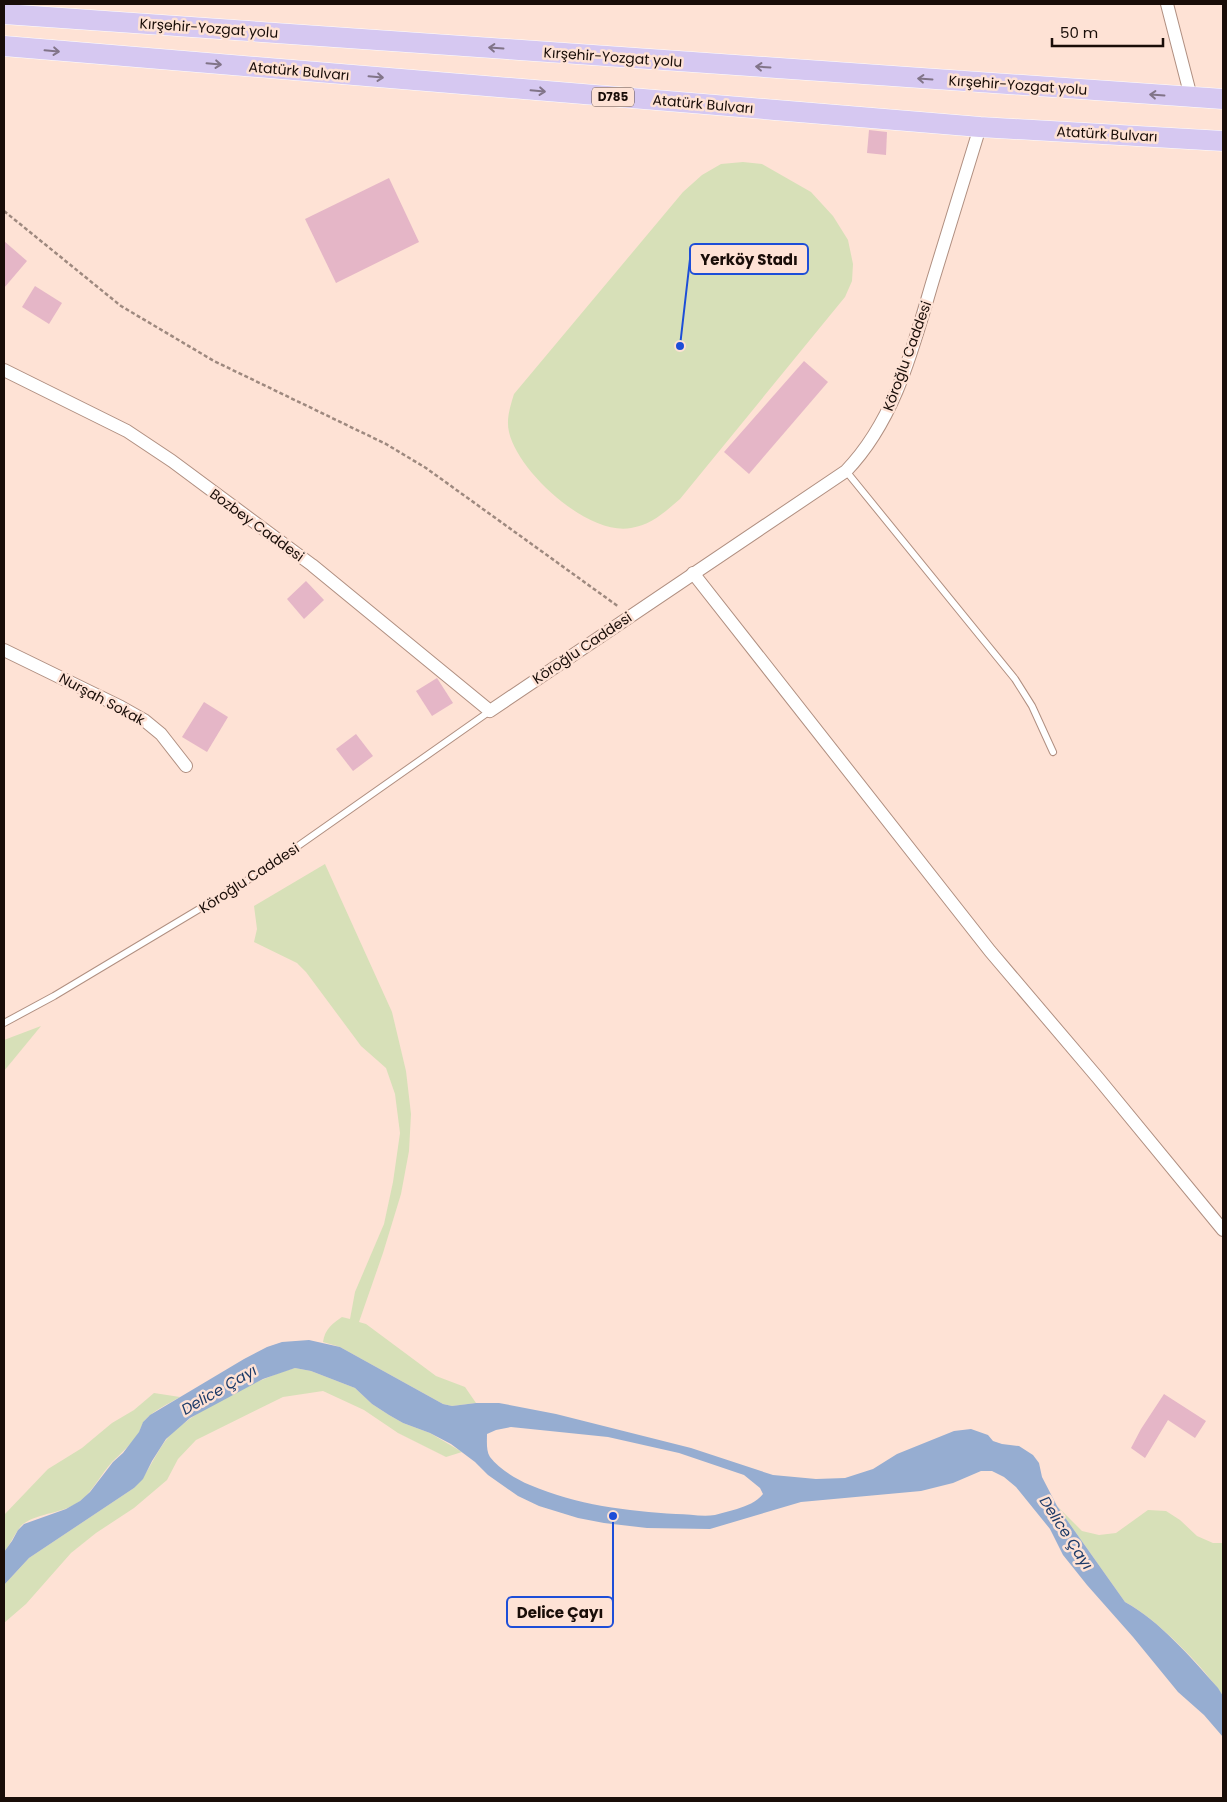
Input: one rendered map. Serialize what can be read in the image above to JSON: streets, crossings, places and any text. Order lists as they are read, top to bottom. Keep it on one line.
{"streets":{"main road":["Kırşehir-Yozgat yolu","Atatürk Bulvarı","D785"],"street":["Köroğlu Caddesi","Bozbey Caddesi","Nurşah Sokak"]},"crossings":[["Atatürk Bulvarı","Köroğlu Caddesi"],["Köroğlu Caddesi","Bozbey Caddesi"]],"one_way":["Kırşehir-Yozgat yolu","Atatürk Bulvarı"],"water":["Delice Çayı"],"places":["Yerköy Stadı","Delice Çayı"],"scale_bar":"50 m"}
